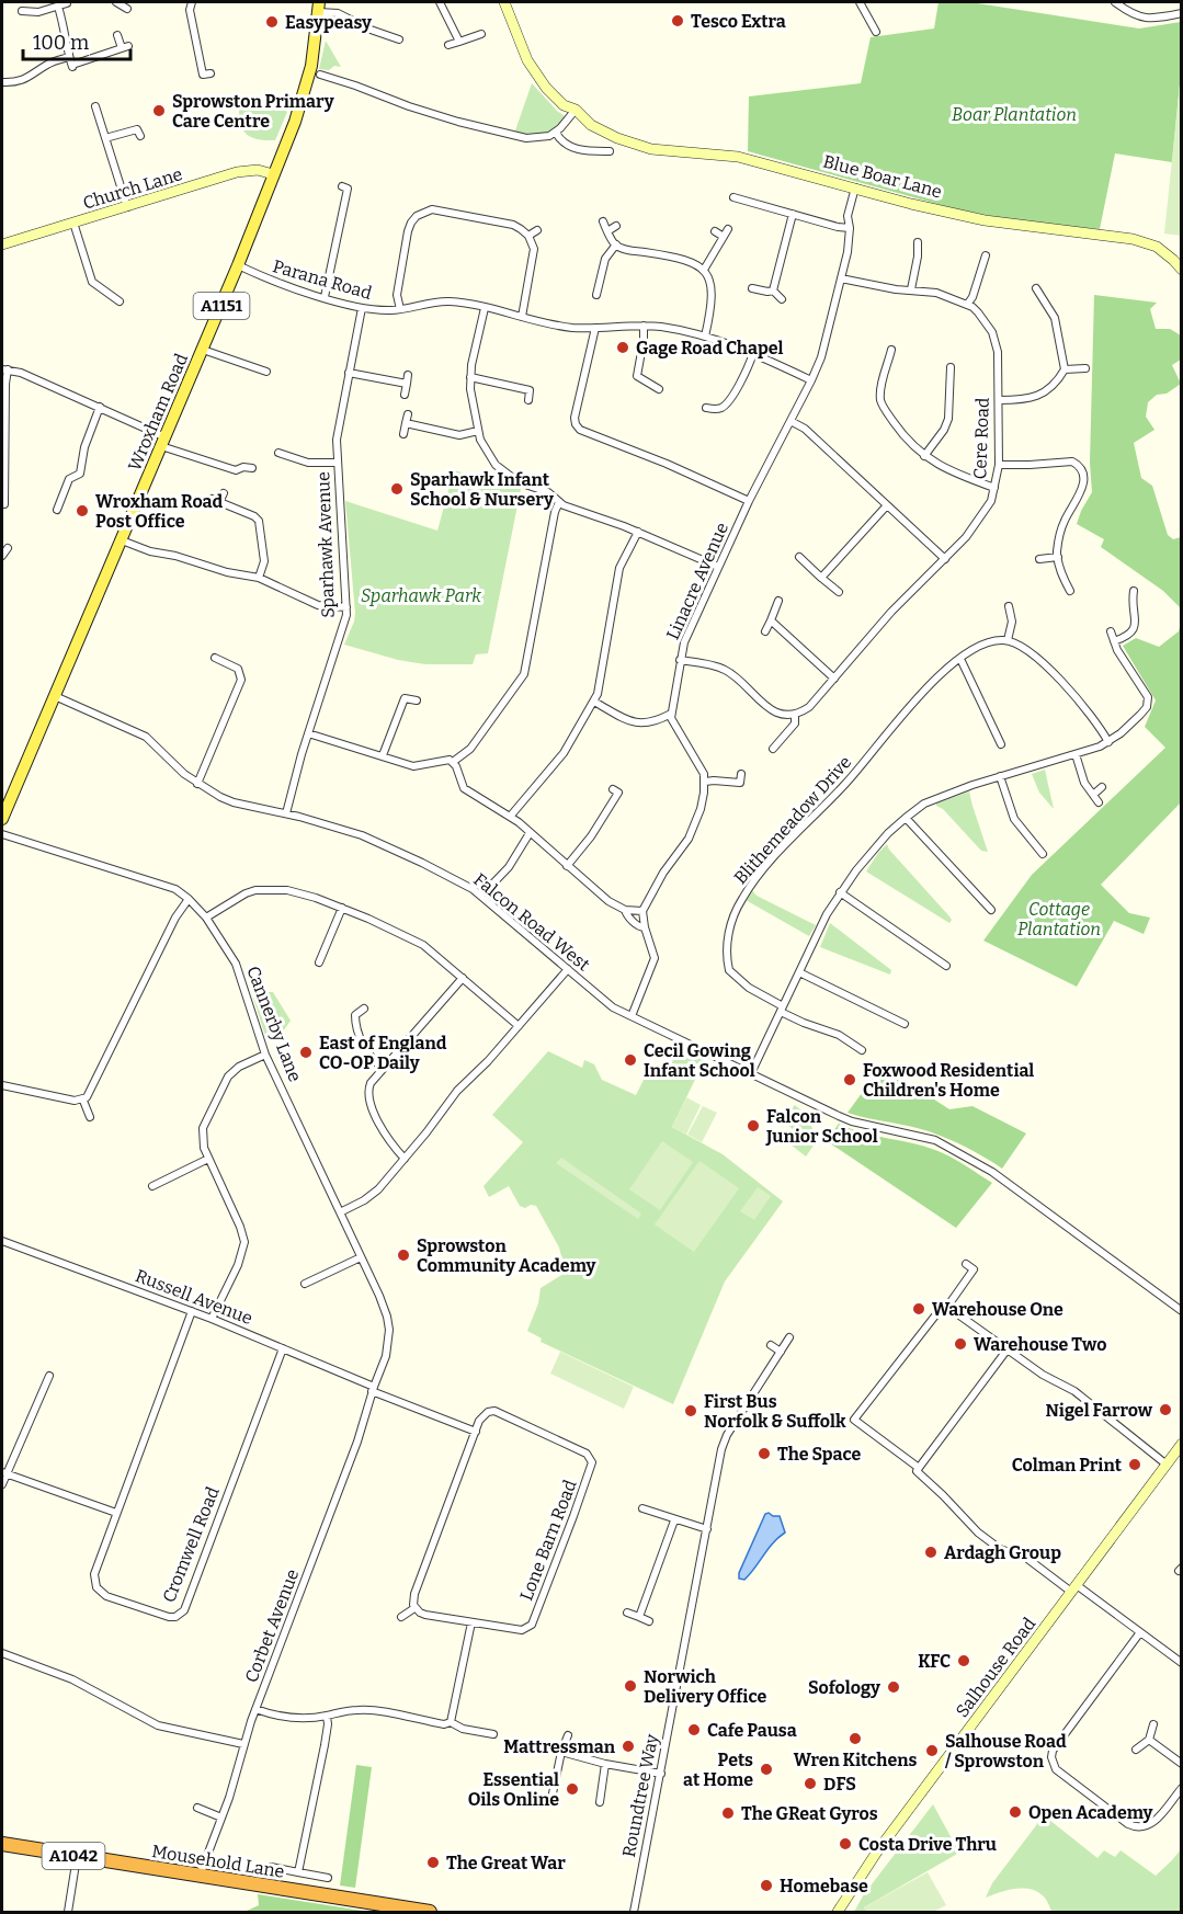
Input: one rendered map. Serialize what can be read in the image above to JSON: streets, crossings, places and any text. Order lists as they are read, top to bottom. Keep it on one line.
{"streets":{"highway":["A1042","Mousehold Lane"],"main road":["A1151","Wroxham Road"],"street":["Blue Boar Lane","Church Lane","Parana Road","Cere Road","Sparhawk Avenue","Linacre Avenue","Blithemeadow Drive","Falcon Road West","Cannerby Lane","Russell Avenue","Lone Barn Road","Cromwell Road","Corbet Avenue","Salhouse Road","Roundtree Way"]},"crossings":[["Blue Boar Lane","Linacre Avenue"],["Church Lane","Wroxham Road"],["Parana Road","Wroxham Road"],["Parana Road","Sparhawk Avenue"],["Parana Road","Linacre Avenue"],["Wroxham Road","Falcon Road West"],["Cere Road","Linacre Avenue"],["Sparhawk Avenue","Falcon Road West"],["Cannerby Lane","Russell Avenue"],["Cannerby Lane","Corbet Avenue"],["Russell Avenue","Cromwell Road"],["Russell Avenue","Corbet Avenue"],["Corbet Avenue","Mousehold Lane"]],"parks":["Boar Plantation","Sparhawk Park","Cottage Plantation"],"places":["Tesco Extra","Easypeasy","Sprowston Primary Care Centre","Gage Road Chapel","Sparhawk Infant School & Nursery","Wroxham Road Post Office","East of England CO-OP Daily","Cecil Gowing Infant School","Foxwood Residential Children's Home","Falcon Junior School","Sprowston Community Academy","Warehouse One","Warehouse Two","Nigel Farrow","First Bus Norfolk & Suffolk","The Space","Colman Print","Ardagh Group","KFC","Norwich Delivery Office","Sofology","Cafe Pausa","Wren Kitchens","Mattressman","Salhouse Road / Sprowston","Pets at Home","DFS","Essential Oils Online","Open Academy","The GReat Gyros","Costa Drive Thru","The Great War","Homebase"],"scale_bar":"100 m"}
